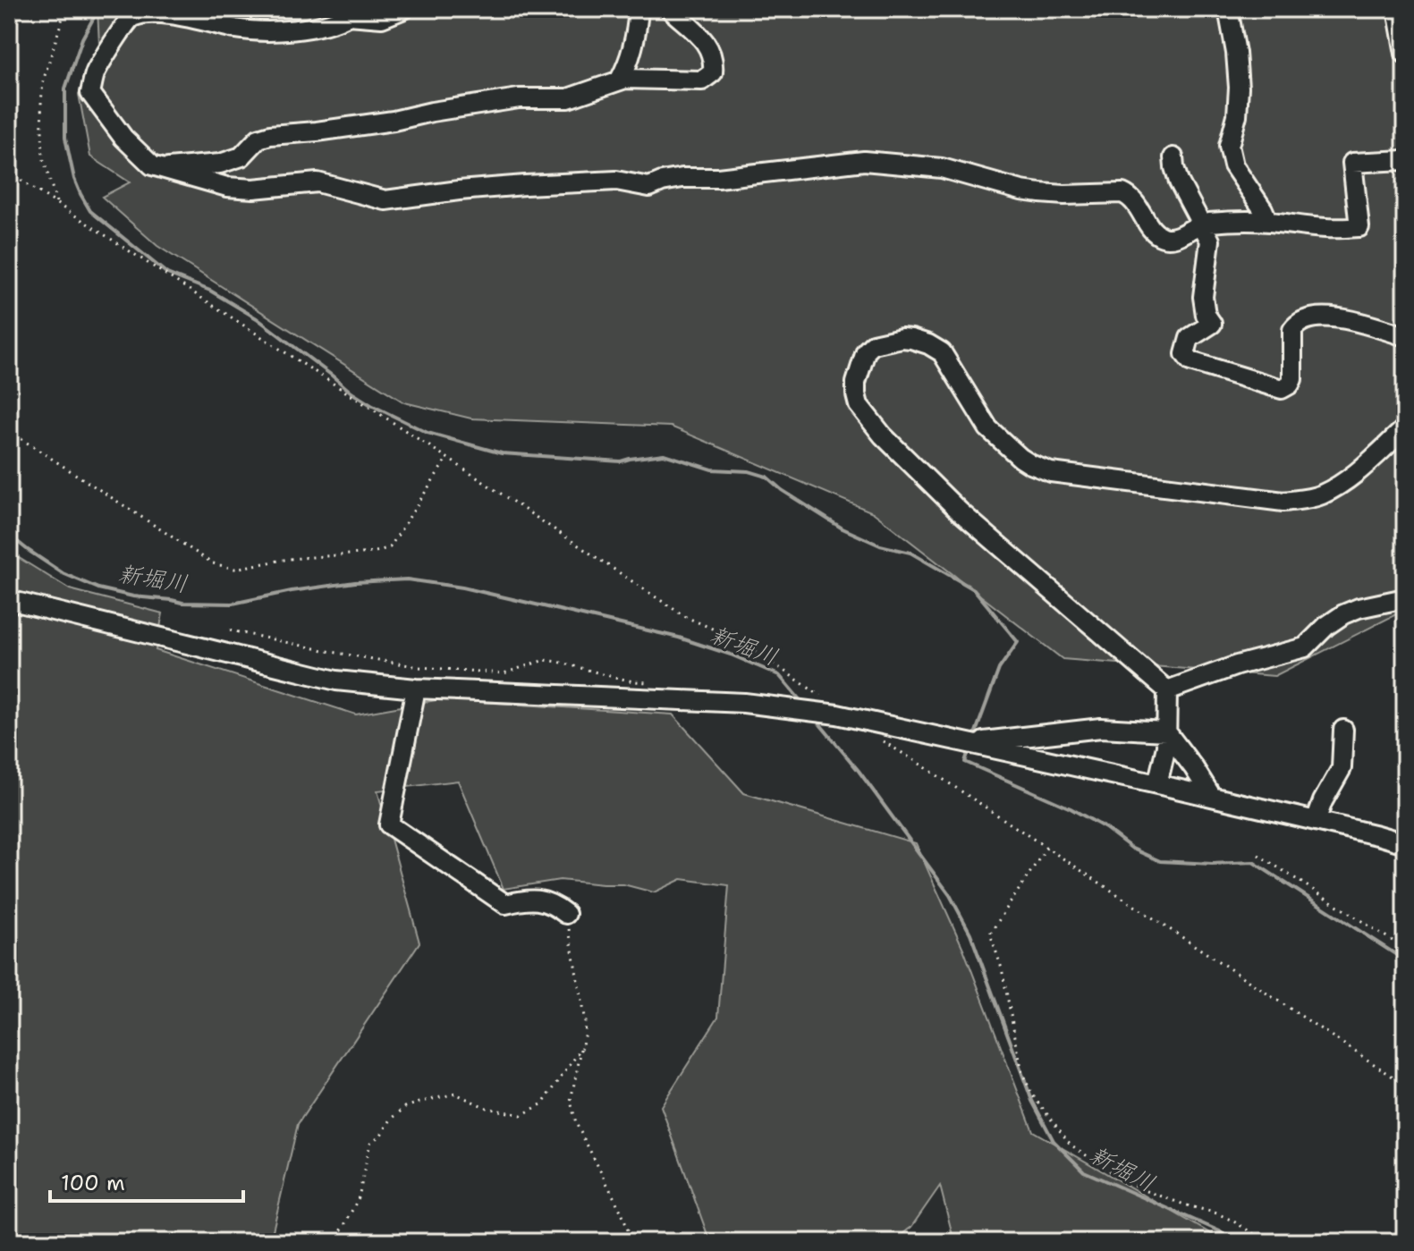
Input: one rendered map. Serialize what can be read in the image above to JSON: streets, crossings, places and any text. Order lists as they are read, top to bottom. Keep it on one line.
{"water":["新堀川"],"scale_bar":"100 m"}
